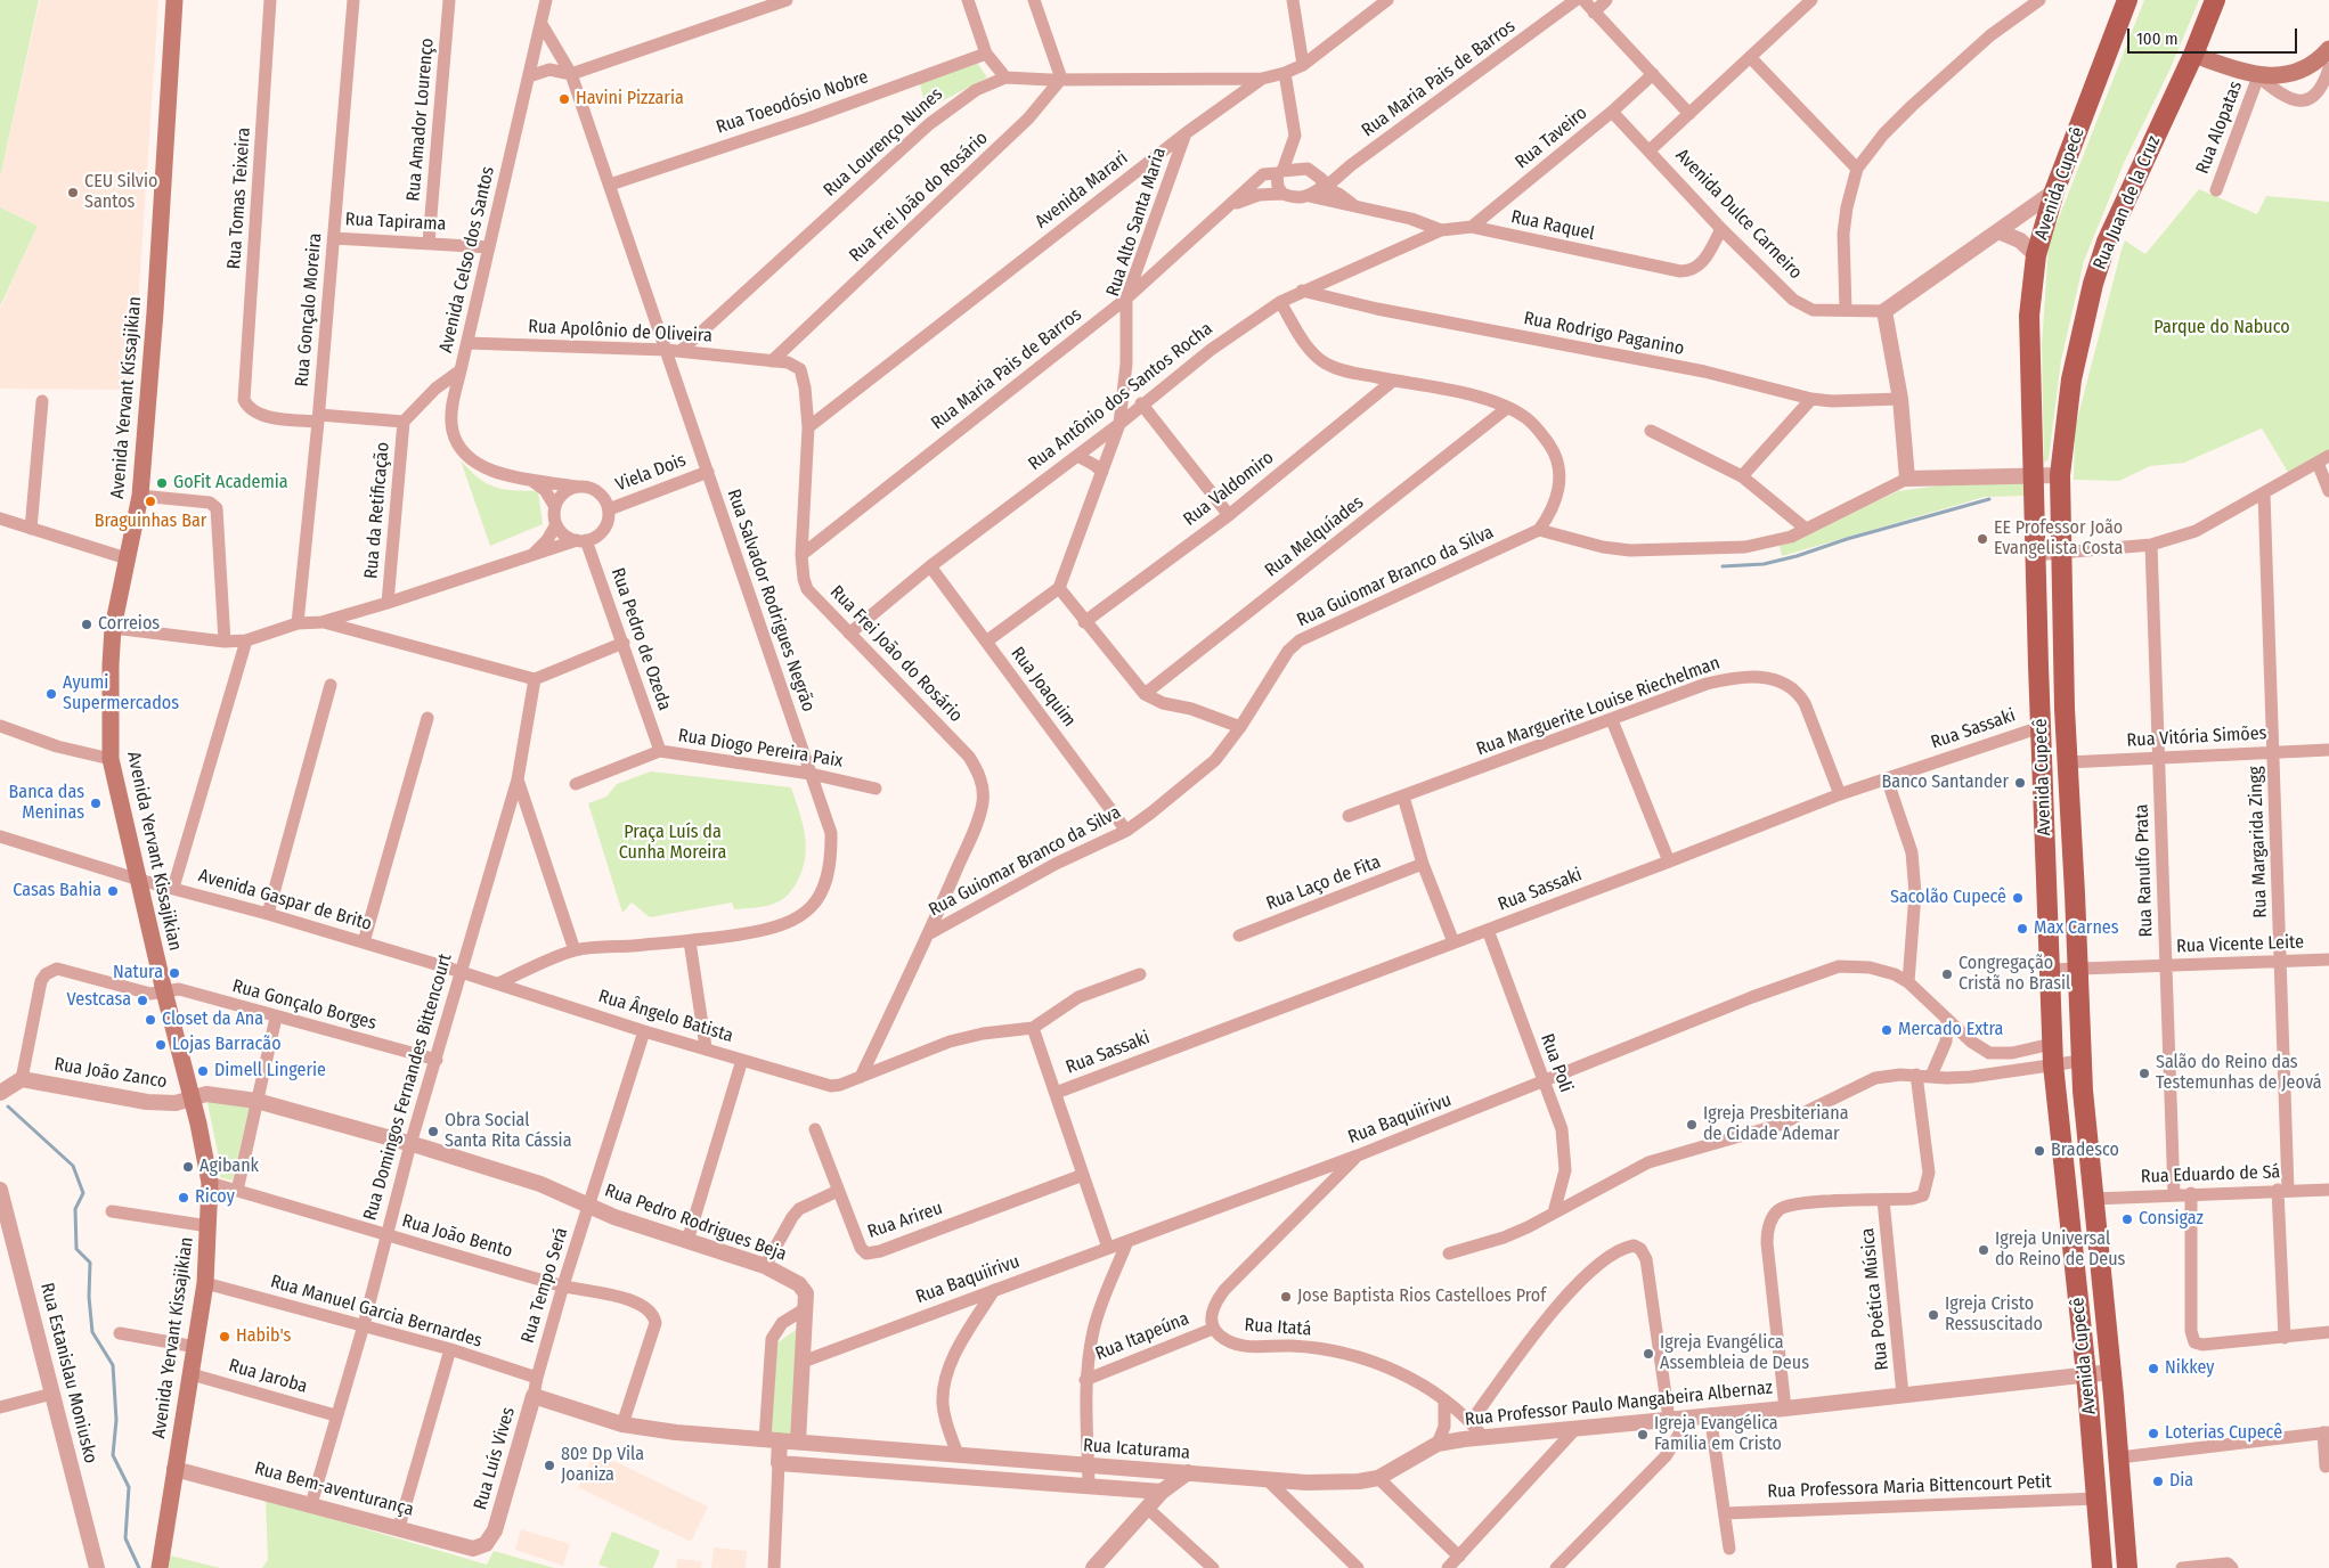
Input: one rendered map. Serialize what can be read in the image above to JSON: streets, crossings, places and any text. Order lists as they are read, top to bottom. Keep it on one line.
{"streets":{"main road":["Avenida Cupecê","Rua Juan de la Cruz","Avenida Yervant Kissajikian"],"street":["Rua Maria Pais de Barros","Rua Toeodósio Nobre","Rua Amador Lourenço","Rua Alopatas","Rua Taveiro","Rua Lourenço Nunes","Avenida Marari","Rua Frei João do Rosário","Rua Tomas Teixeira","Avenida Dulce Carneiro","Rua Tapirama","Rua Alto Santa Maria","Rua Raquel","Avenida Celso dos Santos","Rua Gonçalo Moreira","Rua Apolônio de Oliveira","Rua Rodrigo Paganino","Rua Antônio dos Santos Rocha","Viela Dois","Rua Valdomiro","Rua da Retificação","Rua Melquíades","Rua Guiomar Branco da Silva","Rua Salvador Rodrigues Negrão","Rua Pedro de Ozeda","Rua Joaquim","Rua Marguerite Louise Riechelman","Rua Sassaki","Rua Vitória Simões","Rua Diogo Pereira Paix","Rua Margarida Zingg","Rua Ranulfo Prata","Rua Laço de Fita","Avenida Gaspar de Brito","Rua Vicente Leite","Rua Gonçalo Borges","Rua Ângelo Batista","Rua Poli","Rua João Zanco","Rua Domingos Fernandes Bittencourt","Rua Baquiirivu","Rua Eduardo de Sá","Rua Arireu","Rua Pedro Rodrigues Beja","Rua João Bento","Rua Tempo Será","Rua Poética Música","Rua Manuel Garcia Bernardes","Rua Itatá","Rua Itapeúna","Rua Estanislau Moniusko","Rua Jaroba","Rua Professor Paulo Mangabeira Albernaz","Rua Icaturama","Rua Luís Vives","Rua Professora Maria Bittencourt Petit","Rua Bem-aventurança"]},"crossings":[["Rua Maria Pais de Barros","Rua Frei João do Rosário"],["Rua Maria Pais de Barros","Rua Alto Santa Maria"],["Rua Maria Pais de Barros","Rua Raquel"],["Rua Toeodósio Nobre","Rua Salvador Rodrigues Negrão"],["Rua Amador Lourenço","Rua Tapirama"],["Rua Taveiro","Avenida Dulce Carneiro"],["Rua Taveiro","Rua Raquel"],["Rua Lourenço Nunes","Avenida Marari"],["Rua Lourenço Nunes","Rua Frei João do Rosário"],["Rua Lourenço Nunes","Rua Apolônio de Oliveira"],["Avenida Cupecê","Rua Juan de la Cruz"],["Avenida Cupecê","Rua Sassaki"],["Avenida Cupecê","Rua Vitória Simões"],["Avenida Cupecê","Rua Vicente Leite"],["Avenida Cupecê","Rua Eduardo de Sá"],["Avenida Cupecê","Rua Professor Paulo Mangabeira Albernaz"],["Avenida Cupecê","Rua Professora Maria Bittencourt Petit"],["Avenida Marari","Rua Frei João do Rosário"],["Avenida Marari","Rua Alto Santa Maria"],["Rua Frei João do Rosário","Rua Apolônio de Oliveira"],["Rua Frei João do Rosário","Rua Antônio dos Santos Rocha"],["Rua Frei João do Rosário","Rua Guiomar Branco da Silva"],["Rua Frei João do Rosário","Rua Ângelo Batista"],["Rua Tomas Teixeira","Rua Gonçalo Moreira"],["Avenida Dulce Carneiro","Rua Raquel"],["Rua Tapirama","Avenida Celso dos Santos"],["Rua Tapirama","Rua Gonçalo Moreira"],["Rua Alto Santa Maria","Rua Antônio dos Santos Rocha"],["Rua Raquel","Rua Antônio dos Santos Rocha"],["Avenida Celso dos Santos","Rua Apolônio de Oliveira"],["Avenida Celso dos Santos","Viela Dois"],["Avenida Celso dos Santos","Rua Salvador Rodrigues Negrão"],["Avenida Celso dos Santos","Rua Pedro de Ozeda"],["Rua Apolônio de Oliveira","Rua Salvador Rodrigues Negrão"],["Rua Rodrigo Paganino","Rua Antônio dos Santos Rocha"],["Rua Antônio dos Santos Rocha","Rua Joaquim"],["Avenida Yervant Kissajikian","Avenida Gaspar de Brito"],["Avenida Yervant Kissajikian","Rua Gonçalo Borges"],["Avenida Yervant Kissajikian","Rua João Zanco"],["Avenida Yervant Kissajikian","Rua Pedro Rodrigues Beja"],["Avenida Yervant Kissajikian","Rua João Bento"],["Avenida Yervant Kissajikian","Rua Manuel Garcia Bernardes"],["Avenida Yervant Kissajikian","Rua Jaroba"],["Avenida Yervant Kissajikian","Rua Bem-aventurança"],["Viela Dois","Rua Salvador Rodrigues Negrão"],["Viela Dois","Rua Pedro de Ozeda"],["Rua Guiomar Branco da Silva","Rua Joaquim"],["Rua Salvador Rodrigues Negrão","Rua Diogo Pereira Paix"],["Rua Salvador Rodrigues Negrão","Rua Ângelo Batista"],["Rua Pedro de Ozeda","Rua Diogo Pereira Paix"],["Rua Marguerite Louise Riechelman","Rua Sassaki"],["Rua Sassaki","Rua Poli"],["Rua Vitória Simões","Rua Margarida Zingg"],["Rua Vitória Simões","Rua Ranulfo Prata"],["Rua Margarida Zingg","Rua Vicente Leite"],["Rua Margarida Zingg","Rua Eduardo de Sá"],["Rua Ranulfo Prata","Rua Vicente Leite"],["Rua Ranulfo Prata","Rua Eduardo de Sá"],["Avenida Gaspar de Brito","Rua Ângelo Batista"],["Avenida Gaspar de Brito","Rua Domingos Fernandes Bittencourt"],["Rua Gonçalo Borges","Rua João Zanco"],["Rua Gonçalo Borges","Rua Domingos Fernandes Bittencourt"],["Rua Ângelo Batista","Rua Domingos Fernandes Bittencourt"],["Rua Ângelo Batista","Rua Tempo Será"],["Rua Poli","Rua Baquiirivu"],["Rua João Zanco","Rua Pedro Rodrigues Beja"],["Rua Domingos Fernandes Bittencourt","Rua Pedro Rodrigues Beja"],["Rua Domingos Fernandes Bittencourt","Rua João Bento"],["Rua Domingos Fernandes Bittencourt","Rua Manuel Garcia Bernardes"],["Rua Domingos Fernandes Bittencourt","Rua Jaroba"],["Rua Domingos Fernandes Bittencourt","Rua Bem-aventurança"],["Rua Pedro Rodrigues Beja","Rua Tempo Será"],["Rua João Bento","Rua Tempo Será"],["Rua João Bento","Rua Icaturama"],["Rua Tempo Será","Rua Manuel Garcia Bernardes"],["Rua Tempo Será","Rua Luís Vives"],["Rua Poética Música","Rua Professor Paulo Mangabeira Albernaz"],["Rua Manuel Garcia Bernardes","Rua Luís Vives"],["Rua Itatá","Rua Itapeúna"],["Rua Itatá","Rua Professor Paulo Mangabeira Albernaz"],["Rua Professor Paulo Mangabeira Albernaz","Rua Icaturama"],["Rua Icaturama","Rua Luís Vives"],["Rua Luís Vives","Rua Bem-aventurança"]],"parks":["Parque do Nabuco","Praça Luís da Cunha Moreira"],"places":["Havini Pizzaria","CEU Silvio Santos","GoFit Academia","Braguinhas Bar","EE Professor João Evangelista Costa","Correios","Ayumi Supermercados","Banco Santander","Banca das Meninas","Casas Bahia","Sacolão Cupecê","Max Carnes","Natura","Congregação Cristã no Brasil","Vestcasa","Closet da Ana","Mercado Extra","Lojas Barracão","Dimell Lingerie","Salão do Reino das Testemunhas de Jeová","Igreja Presbiteriana de Cidade Ademar","Obra Social Santa Rita Cássia","Bradesco","Agibank","Ricoy","Consigaz","Igreja Universal do Reino de Deus","Jose Baptista Rios Castelloes Prof","Igreja Cristo Ressuscitado","Habib's","Igreja Evangélica Assembleia de Deus","Nikkey","Loterias Cupecê","Igreja Evangélica Família em Cristo","80º Dp Vila Joaniza","Dia"],"scale_bar":"100 m"}
